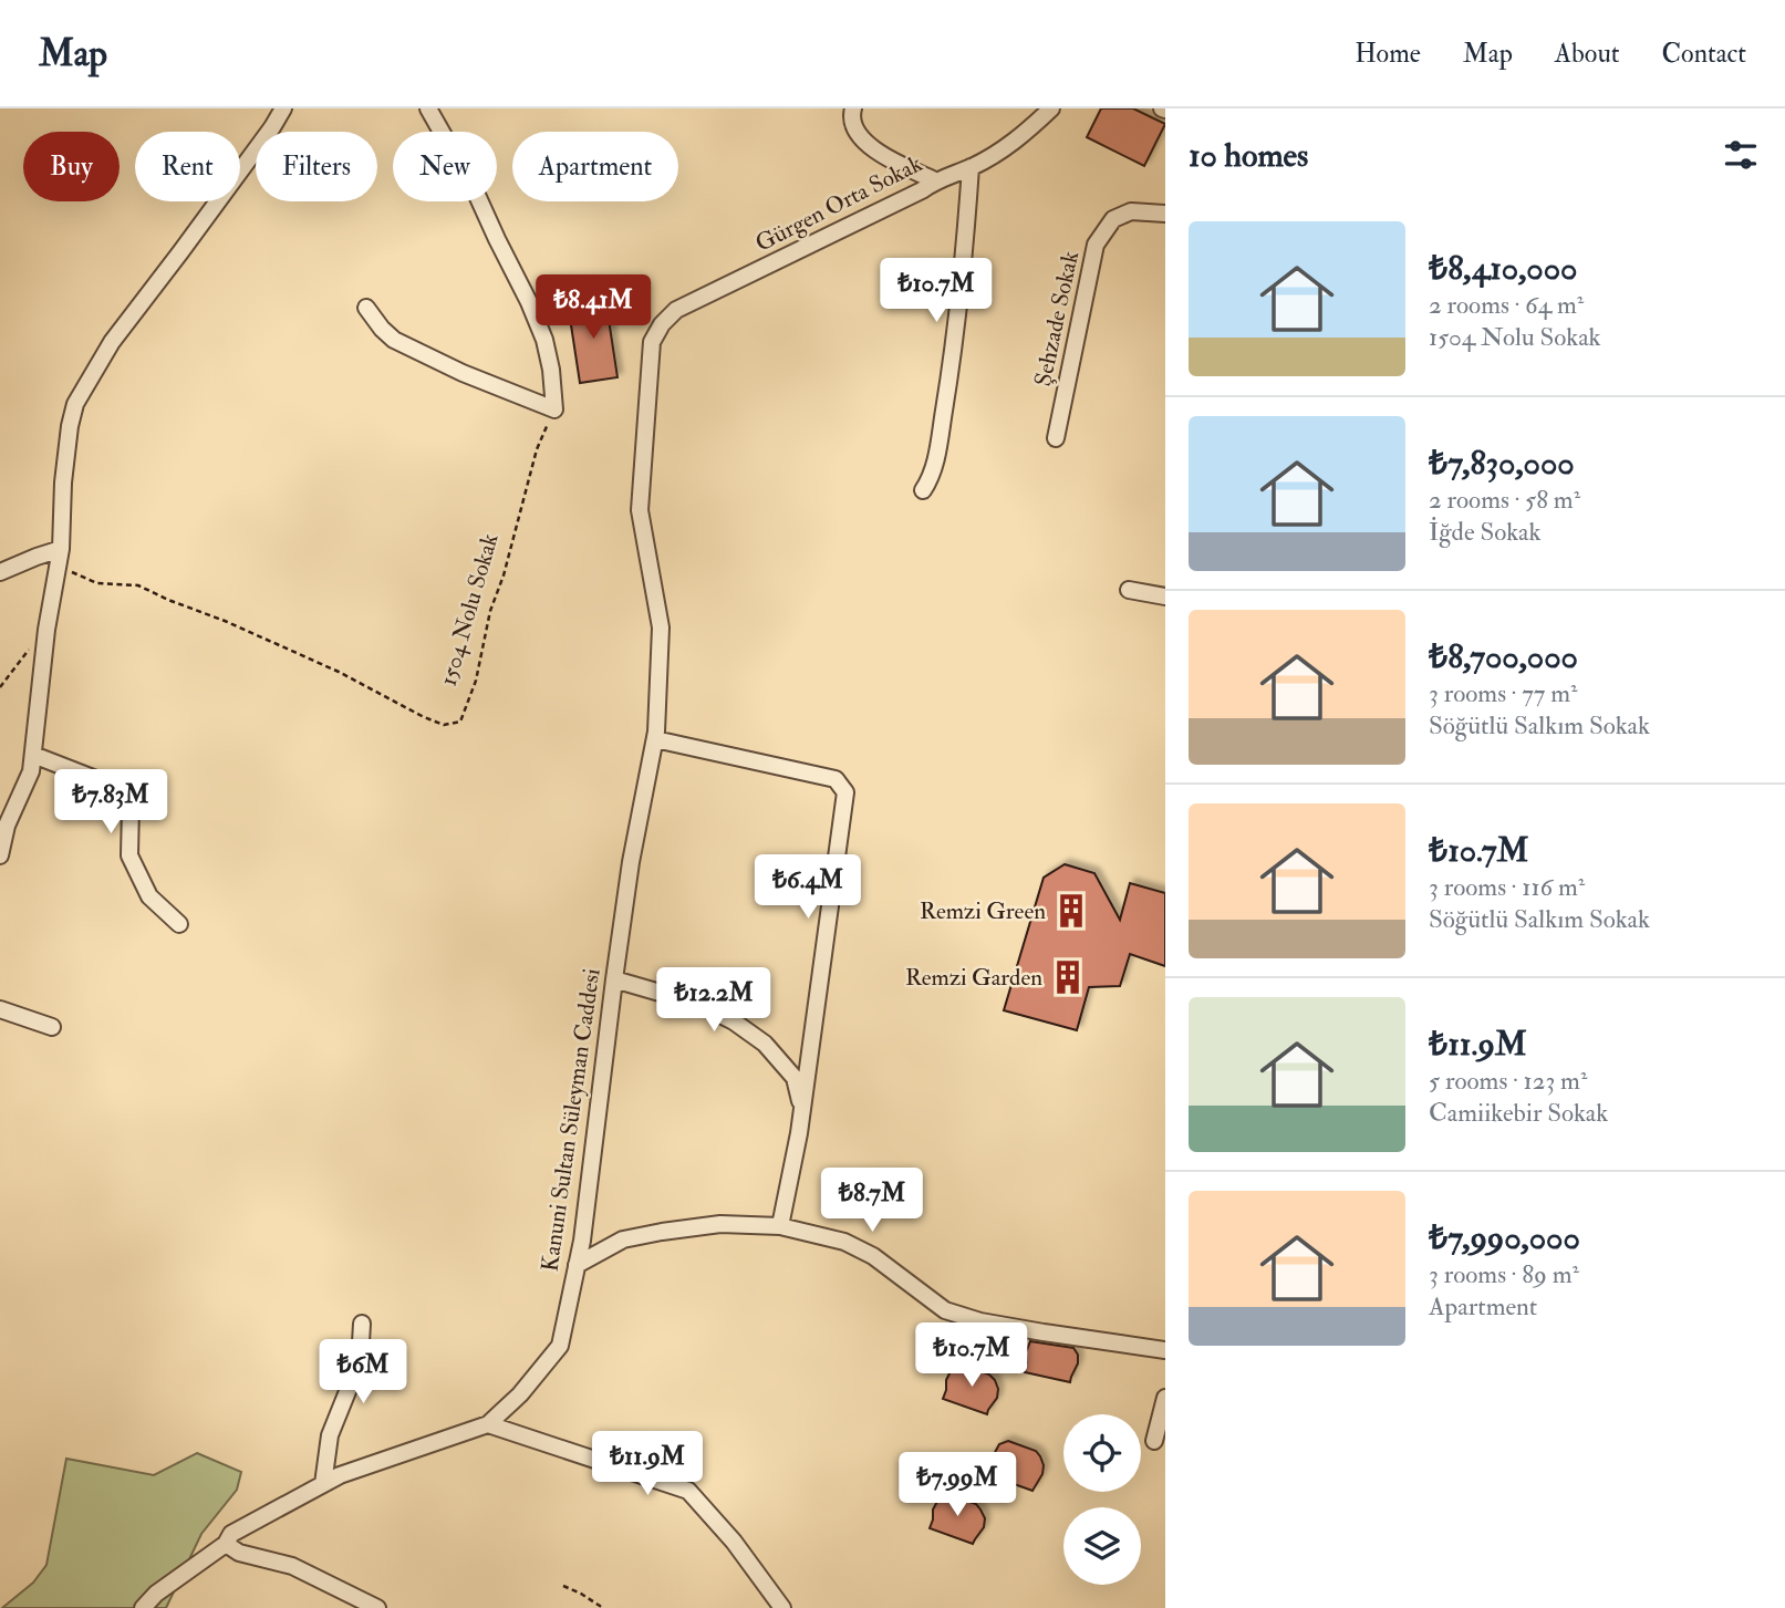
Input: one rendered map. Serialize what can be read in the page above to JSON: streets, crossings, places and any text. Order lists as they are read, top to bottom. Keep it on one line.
{"streets":{"street":["Gürgen Orta Sokak","Şehzade Sokak","Kanuni Sultan Süleyman Caddesi"],"path":["1504 Nolu Sokak"]},"crossings":[["Gürgen Orta Sokak","Kanuni Sultan Süleyman Caddesi"]],"places":{"building":["Remzi Green","Remzi Garden"]},"page":{"header":"Map","nav":["Home","Map","About","Contact"],"heading":"10 homes","chip":["Buy","Rent","Filters","New","Apartment"],"list":[{"name":"₺8,410,000","note":"2 rooms · 64 m² · 1504 Nolu Sokak"},{"name":"₺7,830,000","note":"2 rooms · 58 m² · İğde Sokak"},{"name":"₺8,700,000","note":"3 rooms · 77 m² · Söğütlü Salkım Sokak"},{"name":"₺10.7M","note":"3 rooms · 116 m² · Söğütlü Salkım Sokak"},{"name":"₺11.9M","note":"5 rooms · 123 m² · Camiikebir Sokak"},{"name":"₺7,990,000","note":"3 rooms · 89 m² · Apartment"}],"price":["₺10.7M","₺8.41M","₺7.83M","₺6.4M","₺12.2M","₺8.7M","₺10.7M","₺6M","₺11.9M","₺7.99M"]}}
